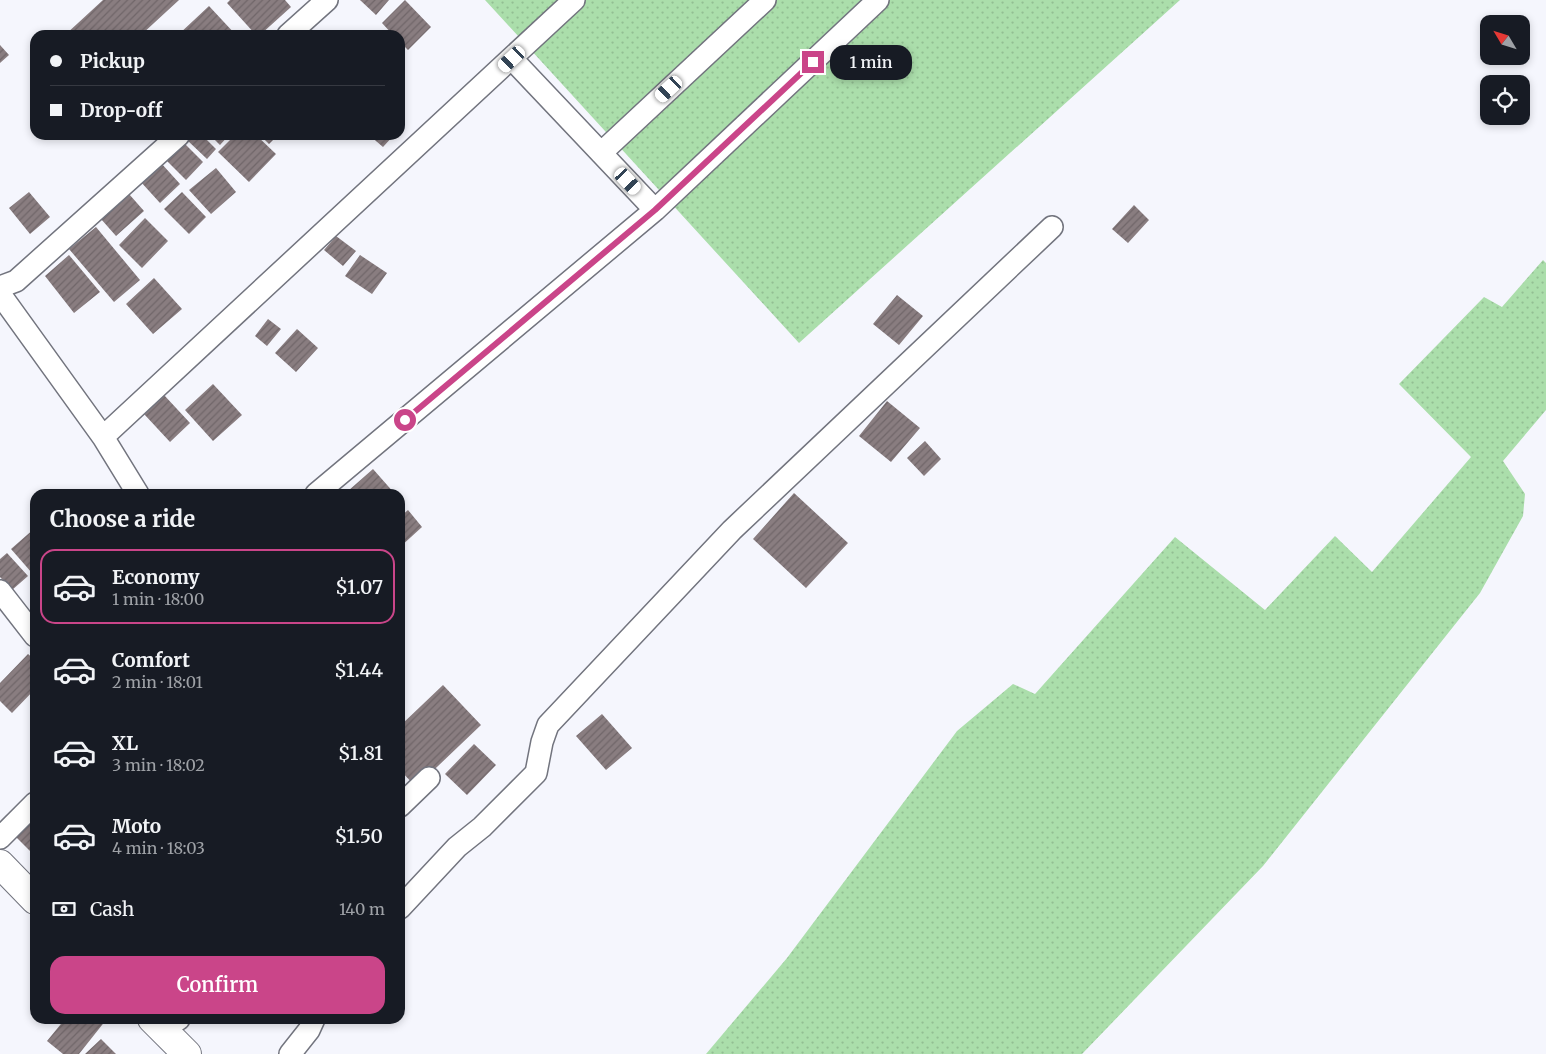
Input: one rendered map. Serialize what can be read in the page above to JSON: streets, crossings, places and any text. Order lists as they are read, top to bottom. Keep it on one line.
{"north":"top left","page":{"banner":["Pickup","Drop-off"],"bubble":"1 min","heading":"Choose a ride","list":[{"name":"Economy","note":"1 min · 18:00","value":"$1.07"},{"name":"Comfort","note":"2 min · 18:01","value":"$1.44"},{"name":"XL","note":"3 min · 18:02","value":"$1.81"},{"name":"Moto","note":"4 min · 18:03","value":"$1.50"}],"pay":["Cash","140 m"],"buttons":"Confirm"}}
